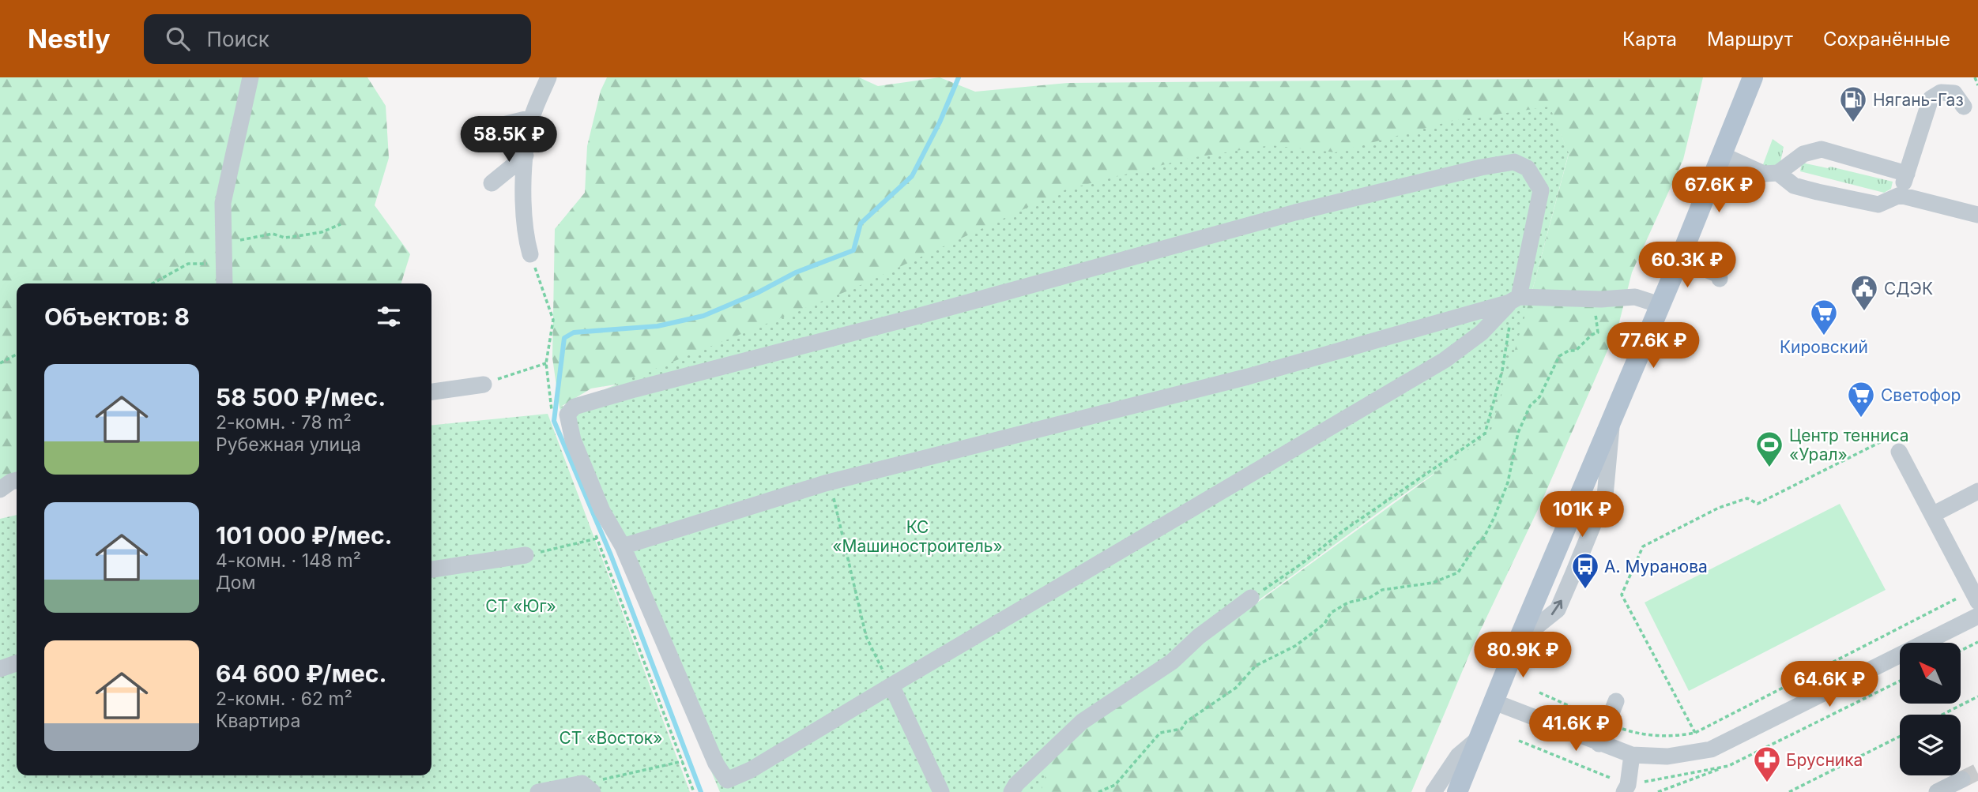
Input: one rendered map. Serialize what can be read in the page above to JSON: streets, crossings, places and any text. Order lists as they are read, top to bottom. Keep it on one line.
{"parks":["КС «Машиностроитель»","СТ «Юг»","СТ «Восток»"],"places":{"fuel station":["Нягань-Газ"],"public building":["СДЭК"],"supermarket":["Кировский","Светофор"],"sports":["Центр тенниса «Урал»"],"bus stop":["А. Муранова"],"pharmacy":["Брусника"]},"north":"top left","page":{"header":"Nestly","search":"Поиск","nav":["Карта","Маршрут","Сохранённые"],"price":["58.5K ₽","67.6K ₽","60.3K ₽","77.6K ₽","101K ₽","80.9K ₽","64.6K ₽","41.6K ₽"],"heading":"Объектов: 8","list":[{"name":"58 500 ₽/мес.","note":"2-комн. · 78 m² · Рубежная улица"},{"name":"101 000 ₽/мес.","note":"4-комн. · 148 m² · Дом"},{"name":"64 600 ₽/мес.","note":"2-комн. · 62 m² · Квартира"}]}}
